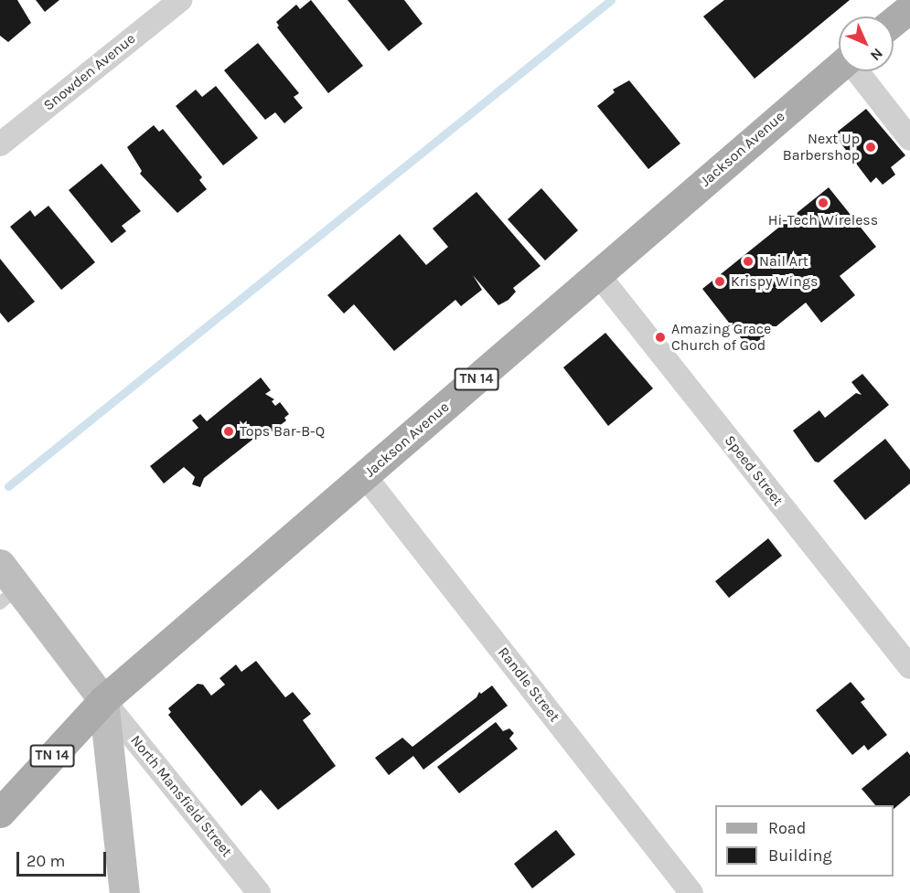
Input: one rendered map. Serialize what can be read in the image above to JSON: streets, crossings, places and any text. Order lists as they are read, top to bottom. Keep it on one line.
{"streets":{"main road":["Jackson Avenue","TN 14"],"street":["Snowden Avenue","Speed Street","Randle Street","North Mansfield Street"]},"crossings":[["Jackson Avenue","Speed Street"],["Jackson Avenue","Randle Street"],["Jackson Avenue","North Mansfield Street"]],"places":["Next Up Barbershop","Hi-Tech Wireless","Nail Art","Krispy Wings","Amazing Grace Church of God","Tops Bar-B-Q"],"legend":["Road","Building"],"scale_bar":"20 m","north":"bottom right"}
